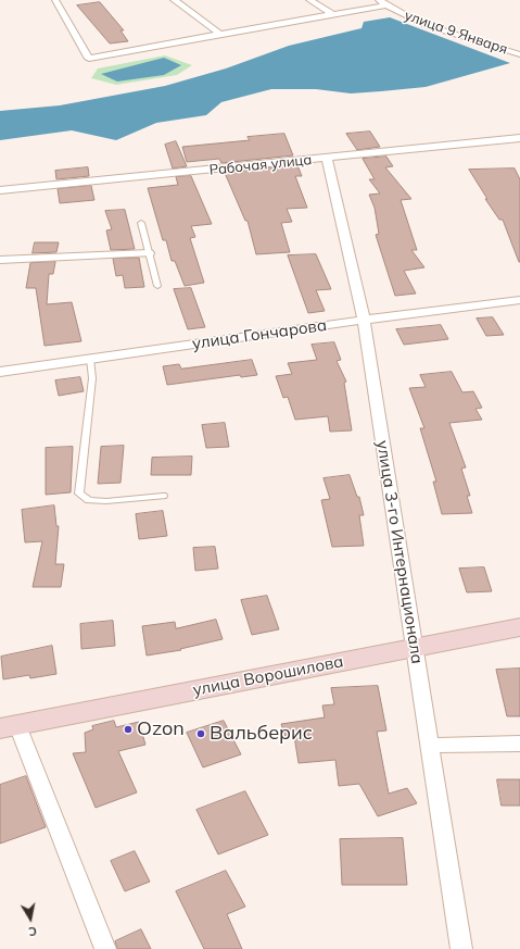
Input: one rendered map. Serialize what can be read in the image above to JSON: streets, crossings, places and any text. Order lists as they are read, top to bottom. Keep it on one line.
{"streets":{"street":["улица 9 Января","Рабочая улица","улица Гончарова","улица 3-го Интернационала","улица Ворошилова"]},"crossings":[["Рабочая улица","улица 3-го Интернационала"],["улица Гончарова","улица 3-го Интернационала"],["улица 3-го Интернационала","улица Ворошилова"]],"places":["Ozon","Вальберис"],"north":"bottom"}
